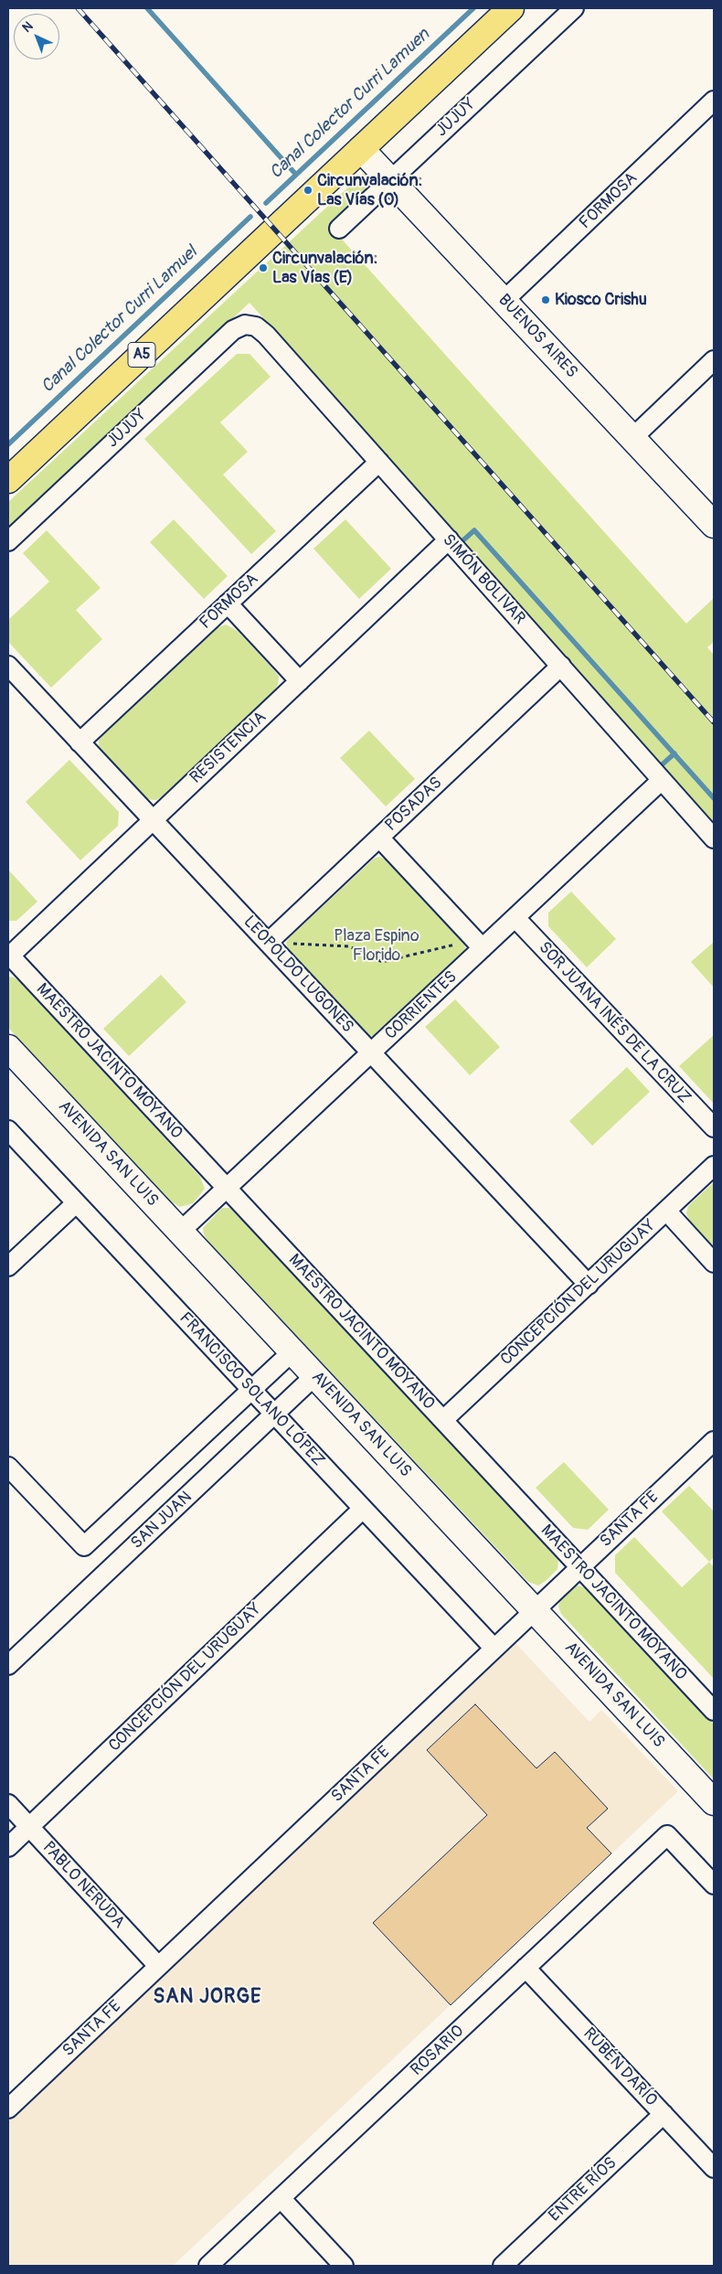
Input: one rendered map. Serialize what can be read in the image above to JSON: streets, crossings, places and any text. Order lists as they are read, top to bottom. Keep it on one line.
{"streets":{"main road":["BUENOS AIRES","A5","AVENIDA SAN LUIS"],"street":["JUJUY","FORMOSA","SIMÓN BOLIVAR","RESISTENCIA","POSADAS","LEOPOLDO LUGONES","CORRIENTES","SOR JUANA INÉS DE LA CRUZ","MAESTRO JACINTO MOYANO","CONCEPCIÓN DEL URUGUAY","FRANCISCO SOLANO LÓPEZ","SANTA FE","SAN JUAN","PABLO NERUDA","ROSARIO","RUBÉN DARÍO","ENTRE RÍOS"]},"crossings":[["JUJUY","BUENOS AIRES"],["JUJUY","SIMÓN BOLIVAR"],["FORMOSA","BUENOS AIRES"],["FORMOSA","SIMÓN BOLIVAR"],["FORMOSA","LEOPOLDO LUGONES"],["BUENOS AIRES","A5"],["SIMÓN BOLIVAR","RESISTENCIA"],["SIMÓN BOLIVAR","POSADAS"],["SIMÓN BOLIVAR","CORRIENTES"],["RESISTENCIA","LEOPOLDO LUGONES"],["RESISTENCIA","MAESTRO JACINTO MOYANO"],["POSADAS","LEOPOLDO LUGONES"],["LEOPOLDO LUGONES","CORRIENTES"],["LEOPOLDO LUGONES","CONCEPCIÓN DEL URUGUAY"],["CORRIENTES","SOR JUANA INÉS DE LA CRUZ"],["CORRIENTES","MAESTRO JACINTO MOYANO"],["CORRIENTES","AVENIDA SAN LUIS"],["MAESTRO JACINTO MOYANO","CONCEPCIÓN DEL URUGUAY"],["MAESTRO JACINTO MOYANO","SANTA FE"],["AVENIDA SAN LUIS","SANTA FE"],["AVENIDA SAN LUIS","SAN JUAN"],["CONCEPCIÓN DEL URUGUAY","FRANCISCO SOLANO LÓPEZ"],["CONCEPCIÓN DEL URUGUAY","PABLO NERUDA"],["FRANCISCO SOLANO LÓPEZ","SANTA FE"],["FRANCISCO SOLANO LÓPEZ","SAN JUAN"],["SANTA FE","PABLO NERUDA"],["ROSARIO","RUBÉN DARÍO"],["RUBÉN DARÍO","ENTRE RÍOS"]],"districts":["SAN JORGE"],"water":["Canal Colector Curri Lamuen","Canal Colector Curri Lamuel"],"parks":["Plaza Espino Florido"],"places":["Circunvalación: Las Vías (O)","Circunvalación: Las Vías (E)","Kiosco Crishu"],"north":"top left"}
